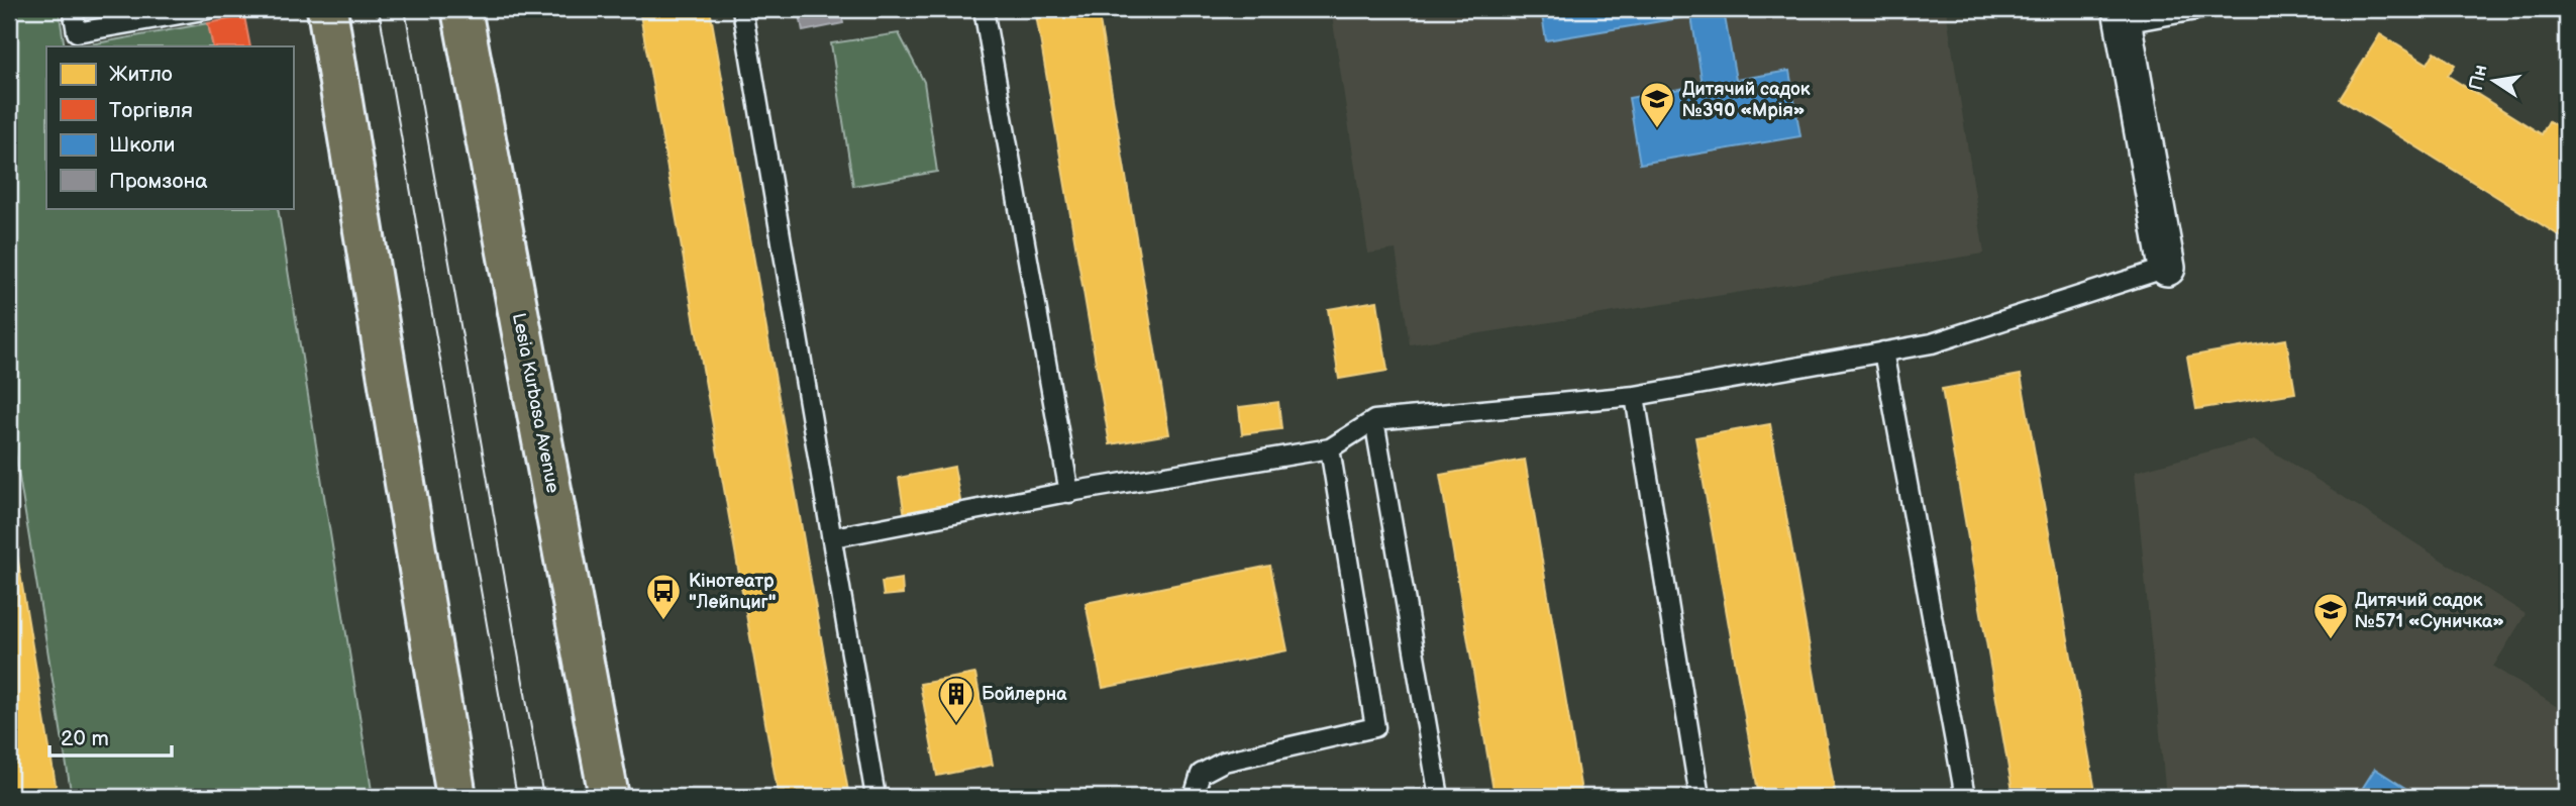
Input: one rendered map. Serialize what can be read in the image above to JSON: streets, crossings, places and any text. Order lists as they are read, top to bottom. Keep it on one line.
{"streets":{"main road":["Lesia Kurbasa Avenue"]},"places":{"school or university":["Дитячий садок №390 «Мрія»","Дитячий садок №571 «Суничка»"],"bus stop":["Кінотеатр \"Лейпциг\""],"building":["Бойлерна"]},"legend":["Житло","Торгівля","Школи","Промзона"],"scale_bar":"20 m","north":"left"}
